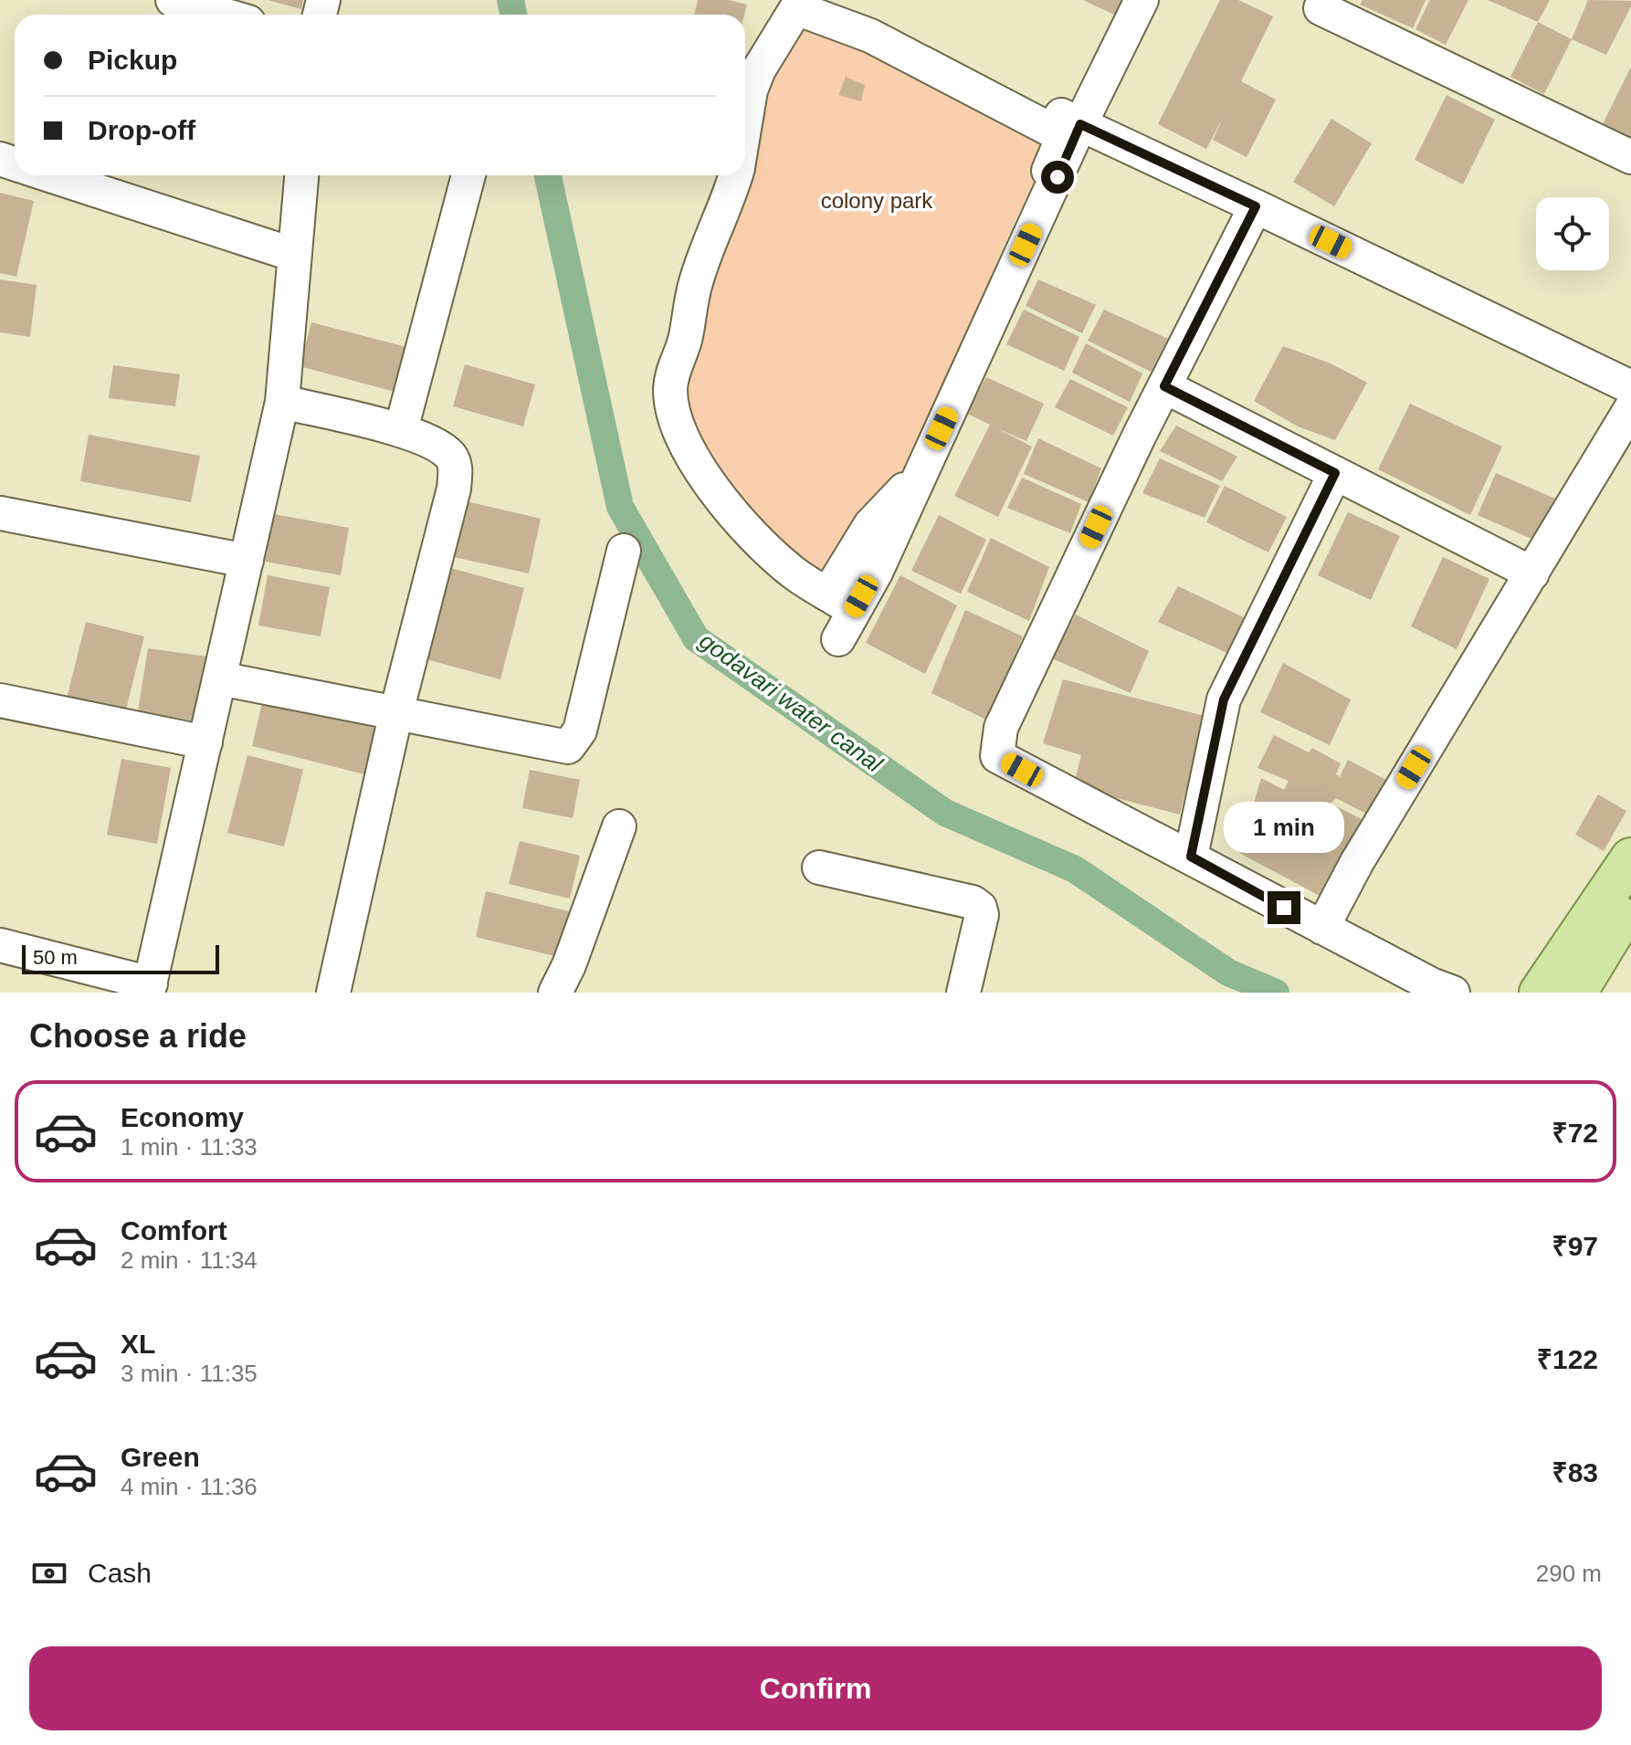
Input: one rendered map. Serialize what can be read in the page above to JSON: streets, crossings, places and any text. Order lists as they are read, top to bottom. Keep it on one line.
{"water":["godavari water canal"],"parks":["colony park"],"scale_bar":"50 m","page":{"banner":["Pickup","Drop-off"],"bubble":"1 min","scale":"50 m","heading":"Choose a ride","list":[{"name":"Economy","note":"1 min · 11:33","value":"₹72"},{"name":"Comfort","note":"2 min · 11:34","value":"₹97"},{"name":"XL","note":"3 min · 11:35","value":"₹122"},{"name":"Green","note":"4 min · 11:36","value":"₹83"}],"pay":["Cash","290 m"],"buttons":"Confirm"}}
